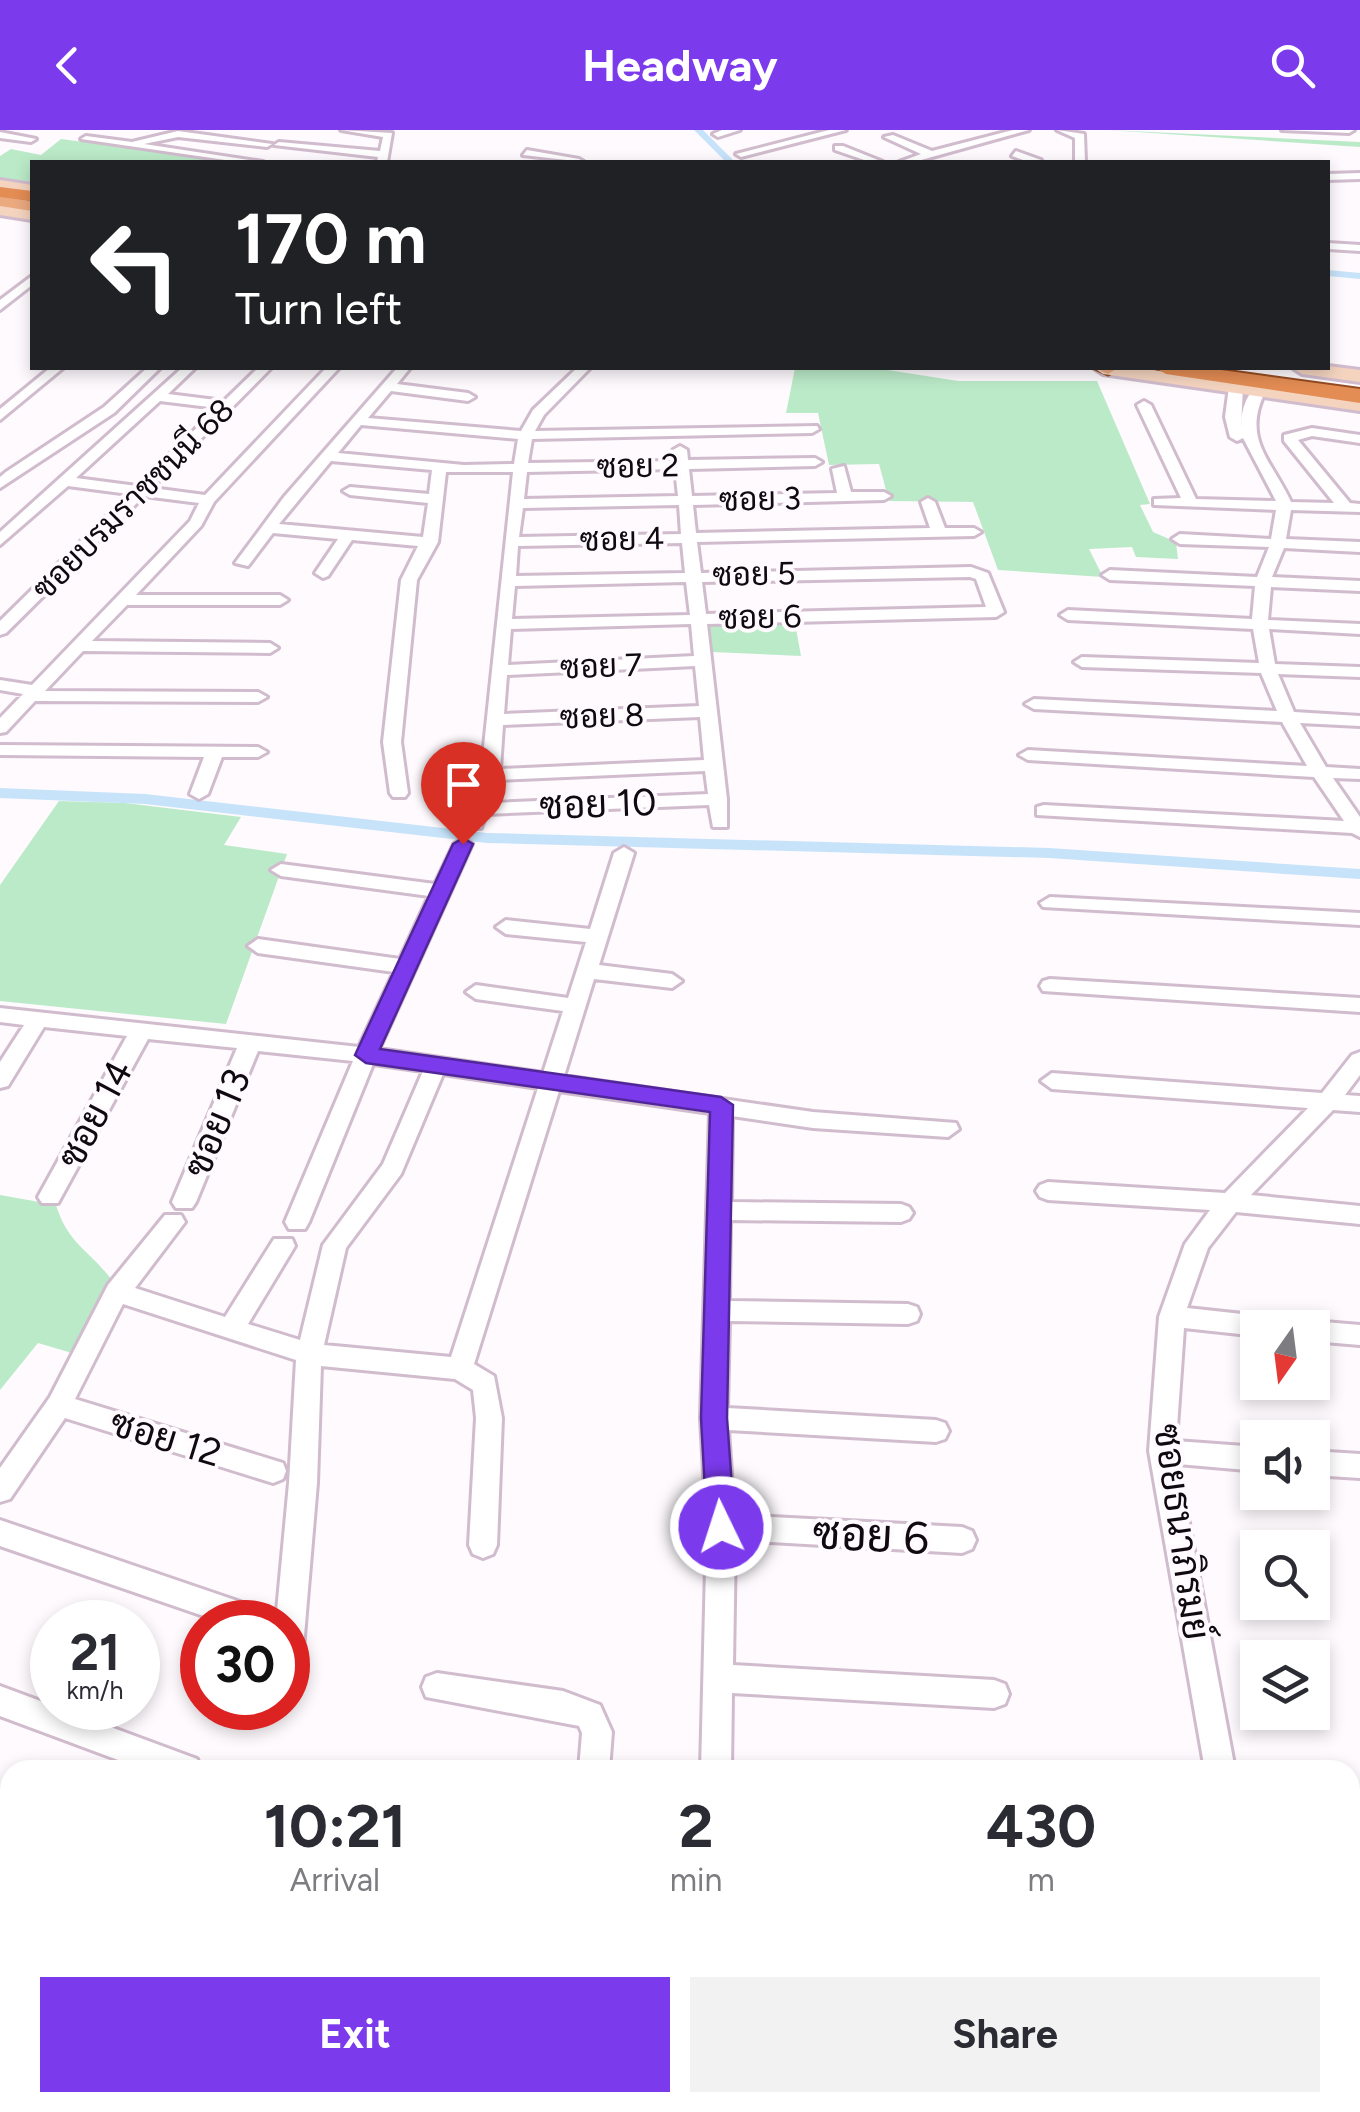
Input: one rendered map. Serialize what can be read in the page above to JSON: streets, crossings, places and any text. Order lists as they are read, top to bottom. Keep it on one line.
{"streets":{"street":["ซอย 2","ซอยบรมราชชนนี 68","ซอย 3","ซอย 4","ซอย 5","ซอย 6","ซอย 7","ซอย 8","ซอย 10","ซอย 14","ซอย 13","ซอย 12","ซอยธนาภิรมย์"]},"crossings":[["ซอย 5","ซอย 6"],["ซอย 13","ซอย 12"]],"north":"bottom","page":{"header":"Headway","turn":["170 m","Turn left"],"speed":"21 km/h","limit":"30","eta":["10:21","Arrival","2","min","430","m"],"buttons":["Exit","Share"]}}
